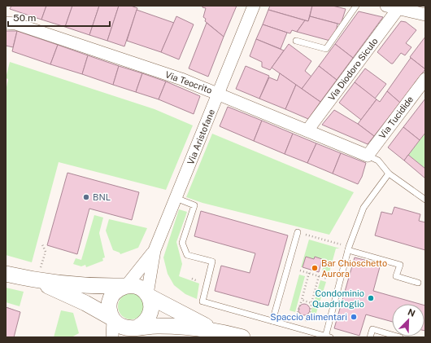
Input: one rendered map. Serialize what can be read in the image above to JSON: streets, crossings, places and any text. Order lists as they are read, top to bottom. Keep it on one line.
{"streets":{"street":["Via Diodoro Siculo","Via Teocrito","Via Tucidide","Via Aristofane"]},"crossings":[["Via Diodoro Siculo","Via Teocrito"],["Via Teocrito","Via Tucidide"],["Via Teocrito","Via Aristofane"]],"places":["BNL","Bar Chioschetto Aurora","Condominio Quadrifoglio","Spaccio alimentari"],"scale_bar":"50 m","north":"top right"}
